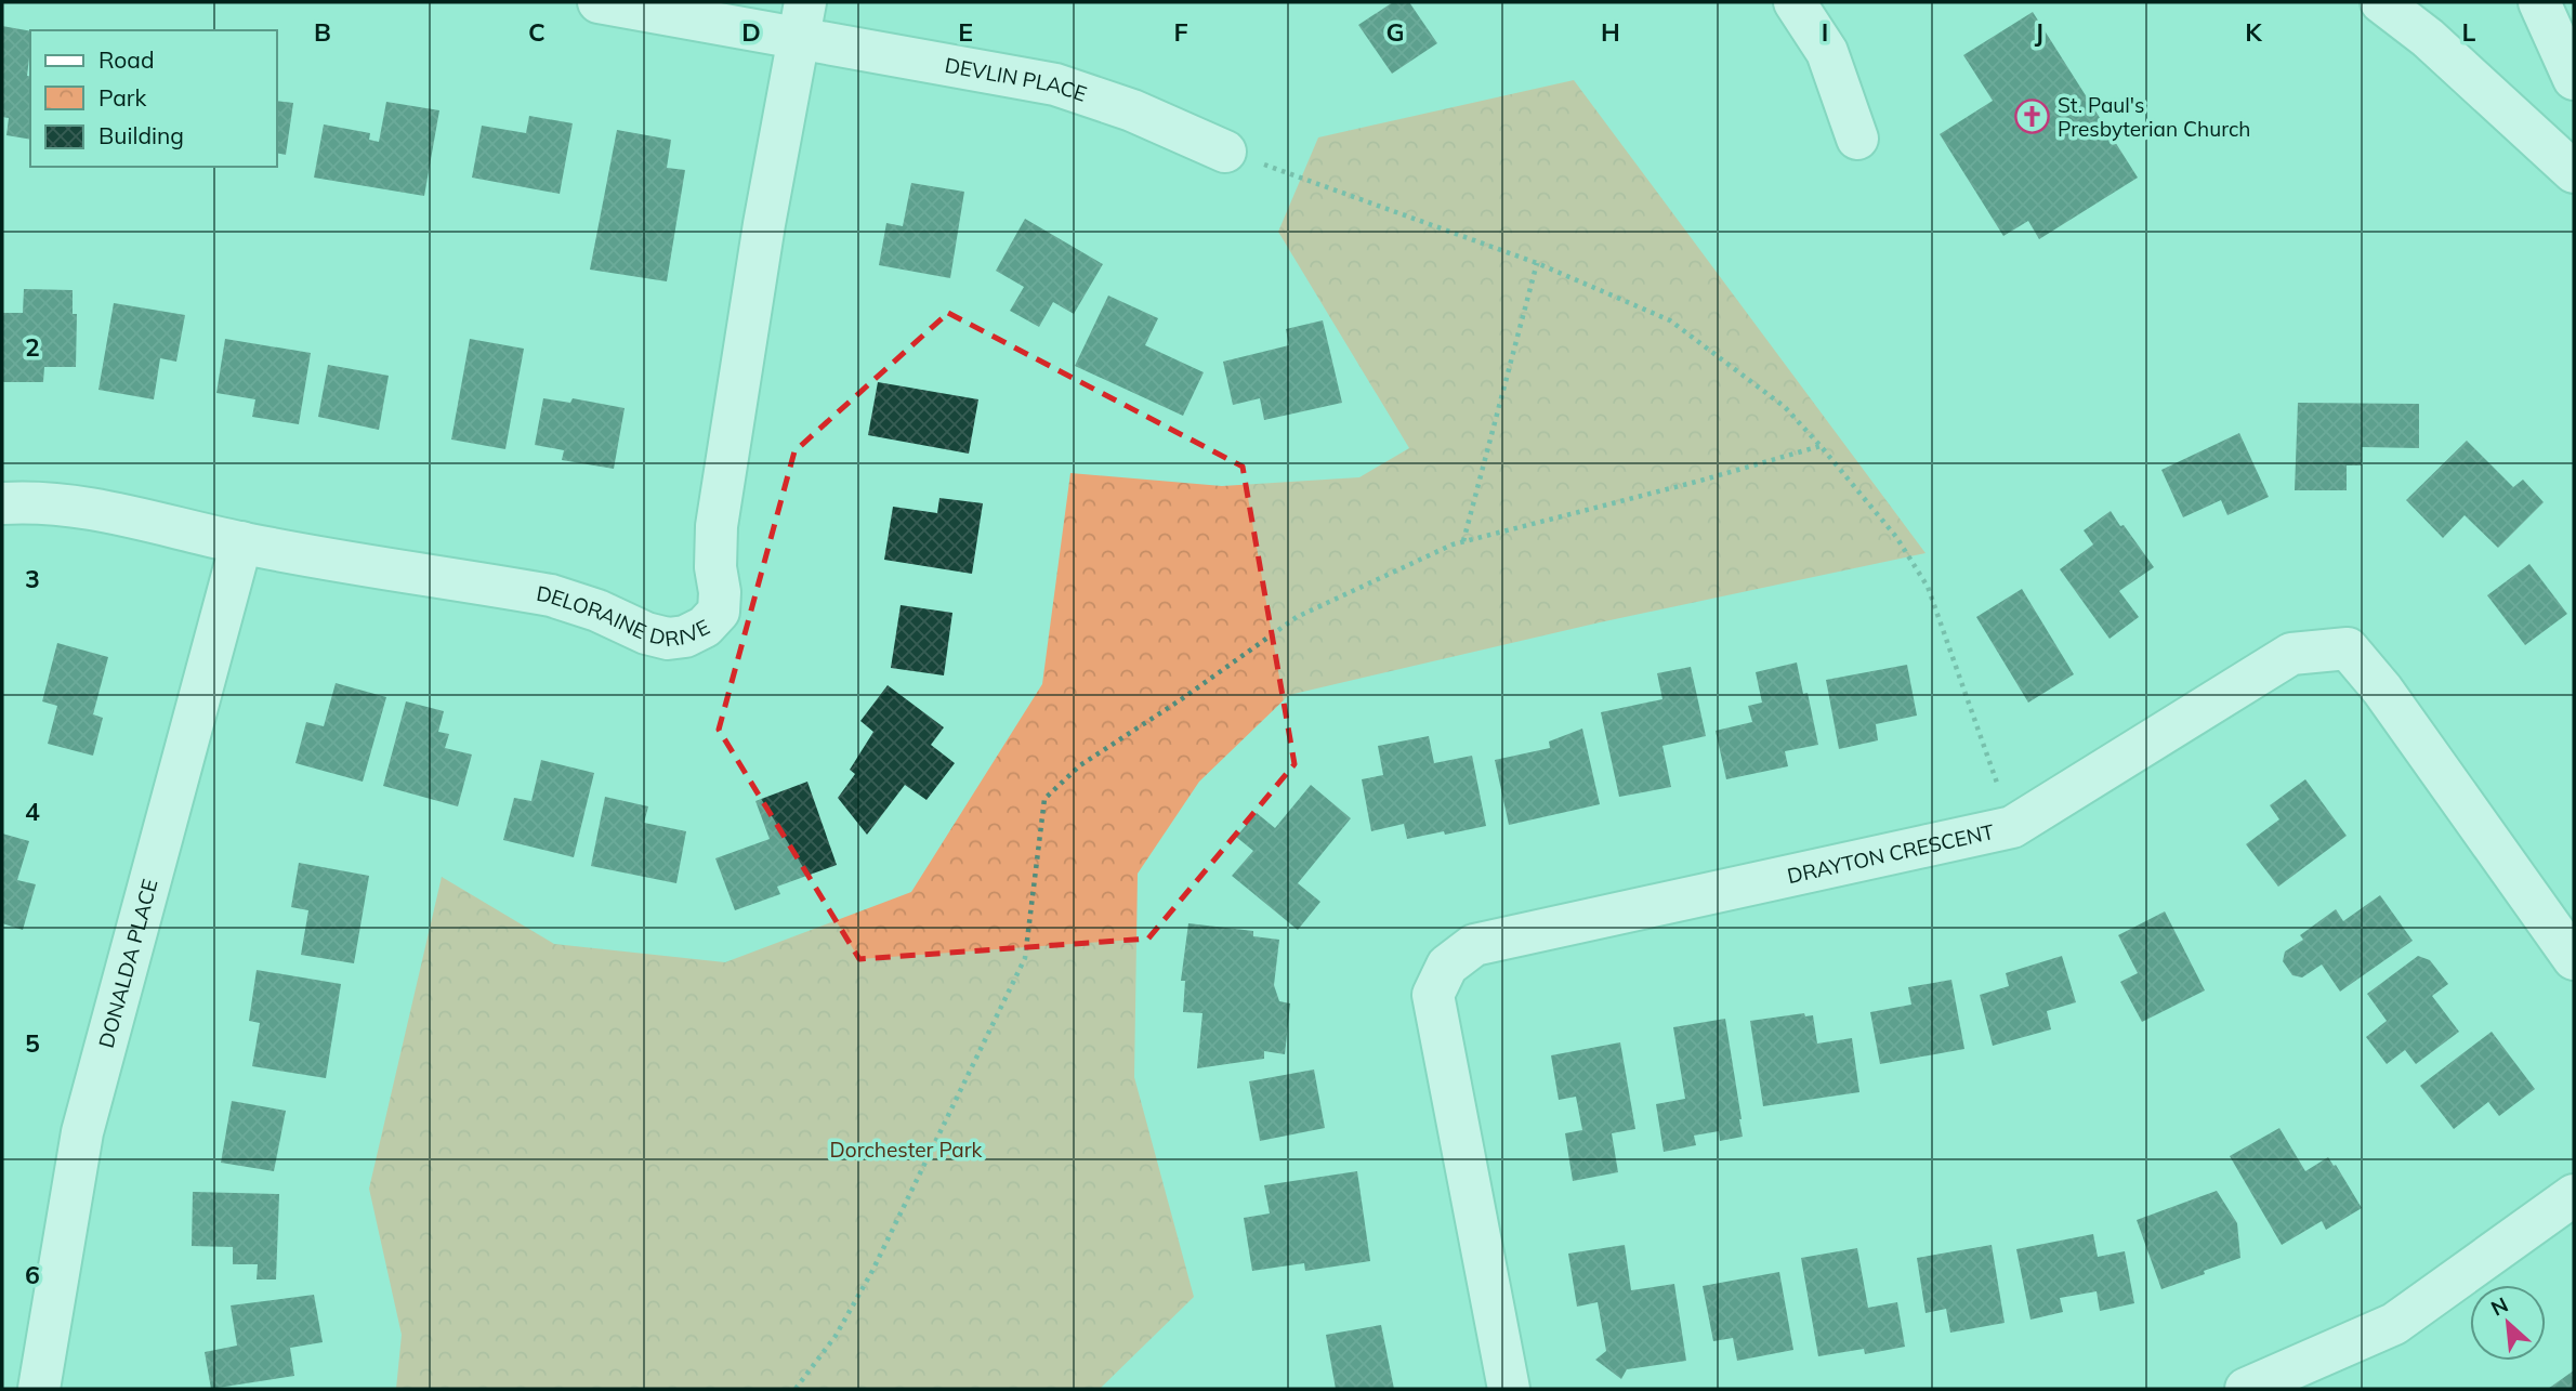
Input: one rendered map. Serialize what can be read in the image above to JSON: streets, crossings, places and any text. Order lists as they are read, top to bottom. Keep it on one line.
{"streets":{"street":["DEVLIN PLACE","DELORAINE DRIVE","DRAYTON CRESCENT","DONALDA PLACE"]},"crossings":[["DEVLIN PLACE","DELORAINE DRIVE"],["DELORAINE DRIVE","DONALDA PLACE"]],"parks":["Dorchester Park"],"places":{"church":["St. Paul's Presbyterian Church"]},"legend":["Road","Park","Building"],"north":"top left","grid":{"columns":["B","C","D","E","F","G","H","I","J","K","L"],"rows":["2","3","4","5","6"]}}
